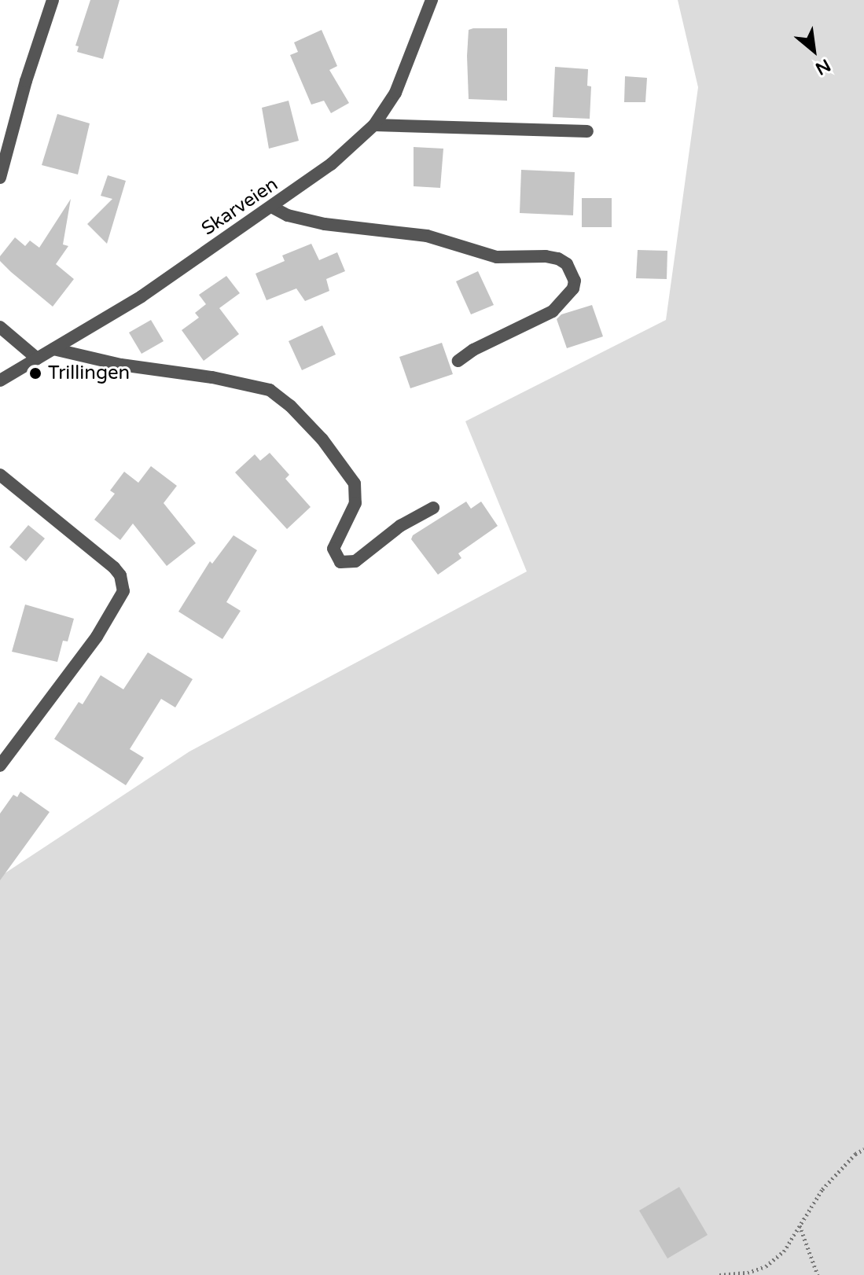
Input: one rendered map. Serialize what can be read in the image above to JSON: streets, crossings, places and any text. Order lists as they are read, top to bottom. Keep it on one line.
{"streets":{"street":["Skarveien"]},"places":["Trillingen"],"north":"bottom right"}
